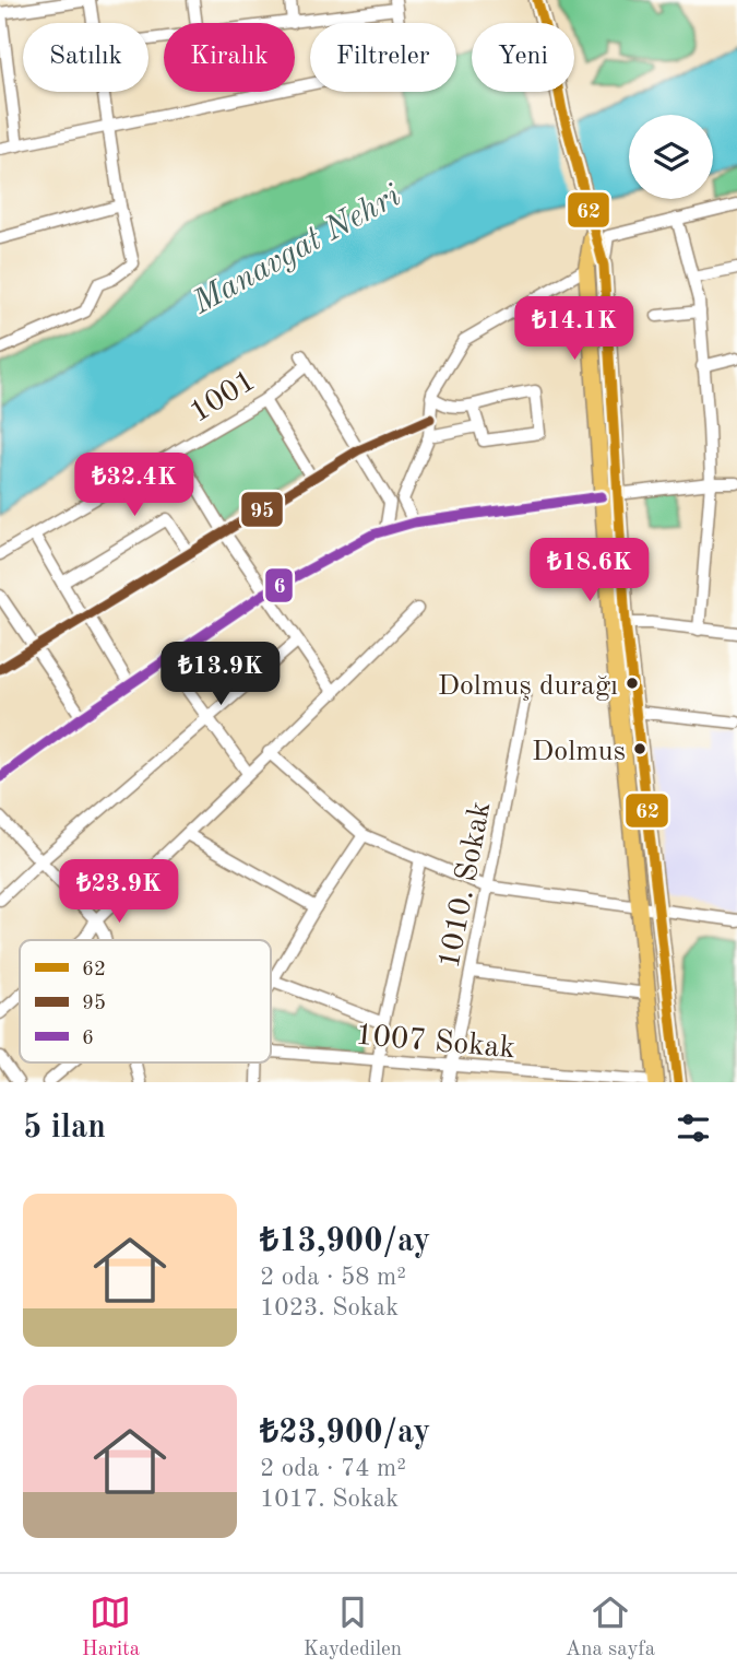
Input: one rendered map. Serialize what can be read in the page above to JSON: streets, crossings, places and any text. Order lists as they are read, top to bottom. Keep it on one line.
{"streets":{"street":["1001","1010. Sokak","1007 Sokak"]},"crossings":[["1010. Sokak","1007 Sokak"]],"water":["Manavgat Nehri"],"places":["Dolmuş durağı","Dolmus"],"lines":["transit line 62","transit line 95","transit line 6"],"legend":["62","95","6"],"page":{"chip":["Satılık","Kiralık","Filtreler","Yeni"],"price":["₺14.1K","₺32.4K","₺18.6K","₺13.9K","₺23.9K"],"heading":"5 ilan","list":[{"name":"₺13,900/ay","note":"2 oda · 58 m² · 1023. Sokak"},{"name":"₺23,900/ay","note":"2 oda · 74 m² · 1017. Sokak"}],"tabs":["Harita","Kaydedilen","Ana sayfa"]}}
